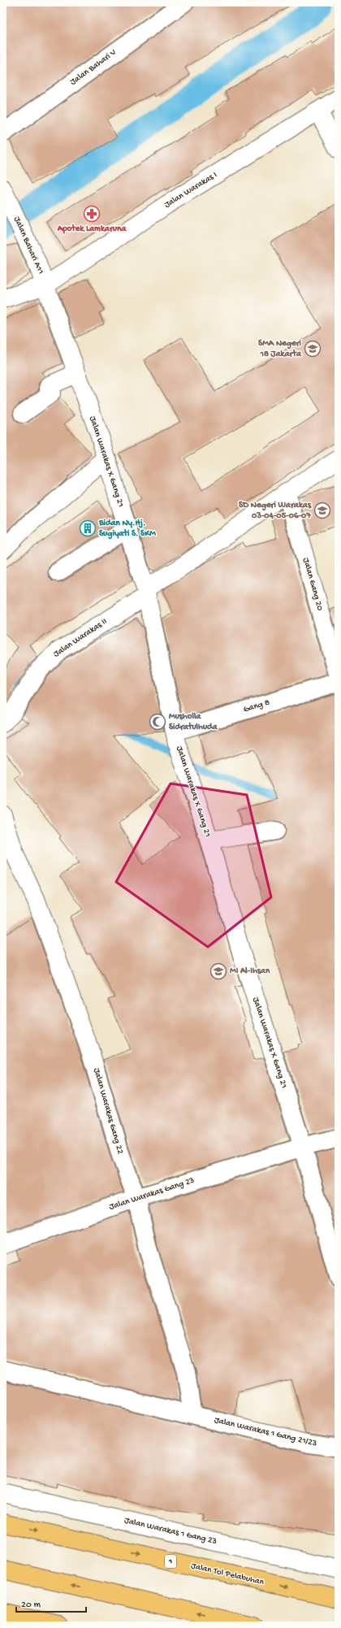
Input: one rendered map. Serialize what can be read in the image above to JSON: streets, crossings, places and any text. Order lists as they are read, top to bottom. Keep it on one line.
{"streets":{"highway":["1","Jalan Tol Pelabuhan"],"street":["Jalan Bahari V","Jalan Warakas I","Jalan Bahari A11","Jalan Warakas X Gang 21","Jalan Gang 20","Jalan Warakas II","Gang 8","Jalan Warakas Gang 22","Jalan Warakas Gang 23","Jalan Warakas 1 Gang 21/23","Jalan Warakas 1 Gang 23"]},"crossings":[["Jalan Warakas I","Jalan Bahari A11"],["Jalan Warakas I","Jalan Warakas X Gang 21"],["Jalan Bahari A11","Jalan Warakas X Gang 21"],["Jalan Warakas X Gang 21","Jalan Warakas II"],["Jalan Warakas X Gang 21","Gang 8"],["Jalan Warakas X Gang 21","Jalan Warakas Gang 23"],["Jalan Gang 20","Jalan Warakas II"],["Jalan Warakas Gang 22","Jalan Warakas Gang 23"],["Jalan Warakas Gang 22","Jalan Warakas 1 Gang 21/23"]],"places":{"pharmacy":["Apotek Lamkaruna"],"school or university":["SMA Negeri 18 Jakarta","SD Negeri Warakas 03-04-05-06-07","MI Al-Ihsan"],"building":["Bidan Ny.Hj. Sugiyati S. SKM"],"mosque":["Musholla Sidratulhuda"]},"scale_bar":"20 m"}
